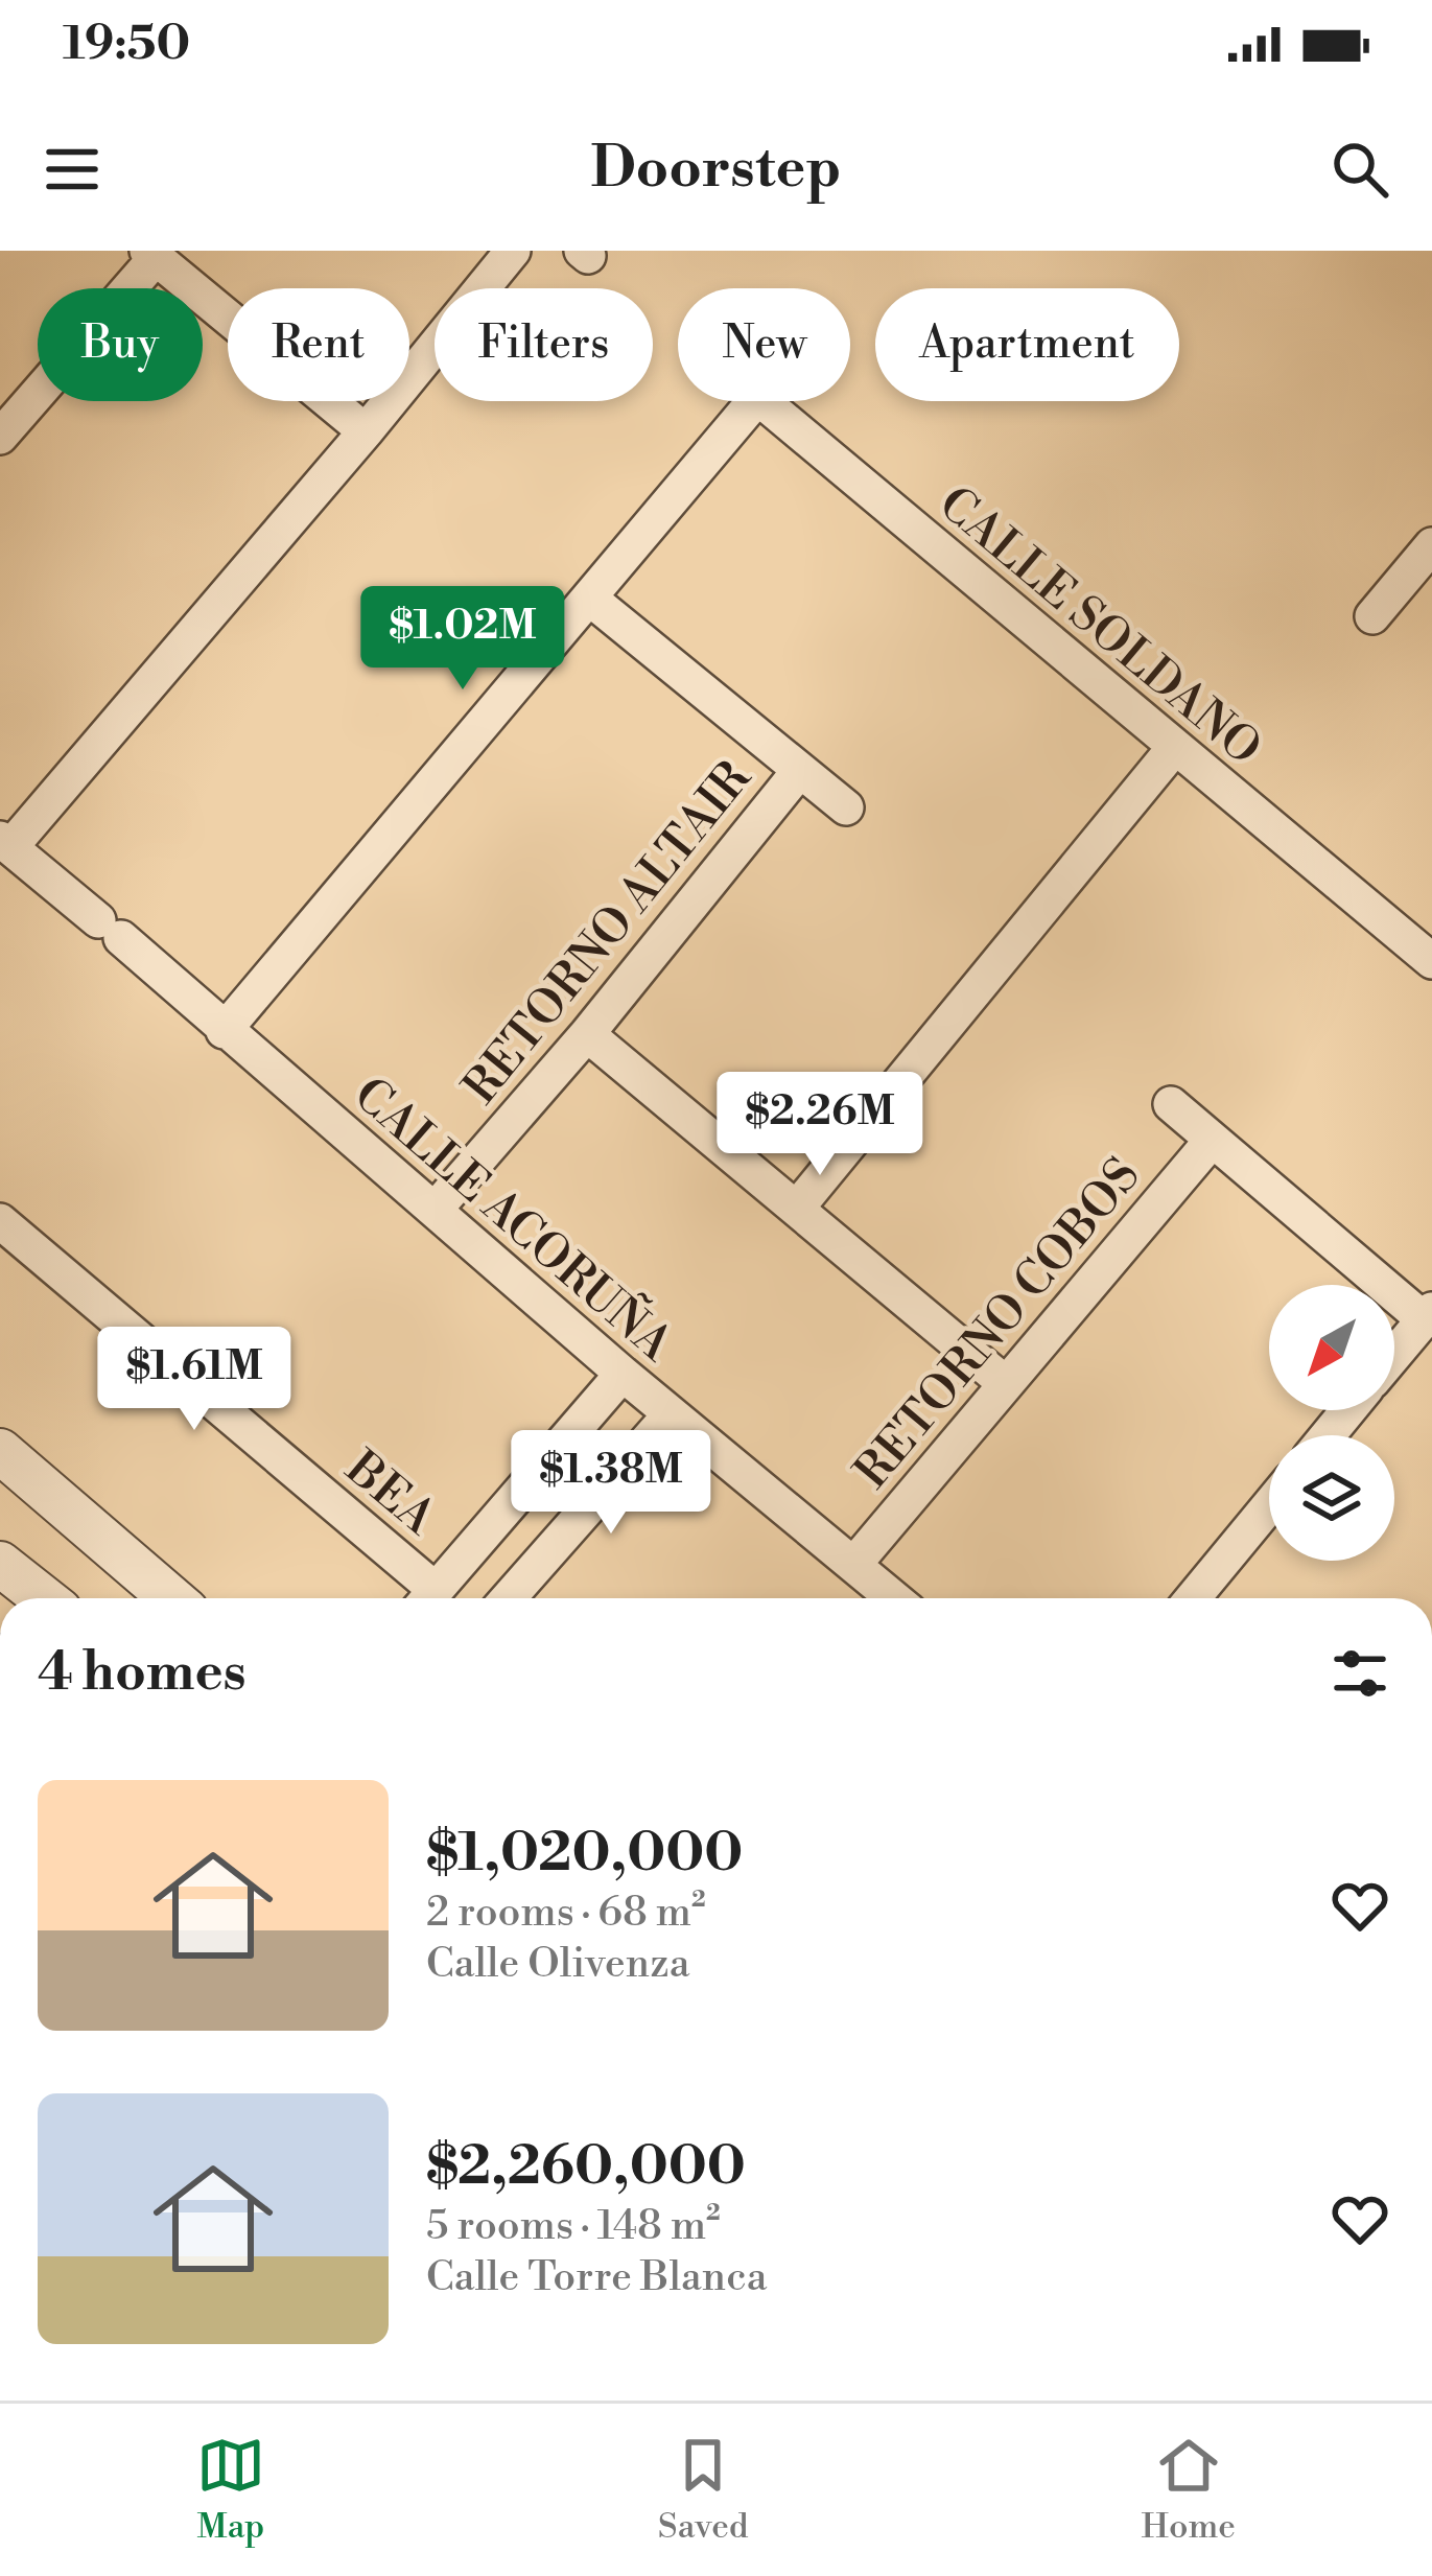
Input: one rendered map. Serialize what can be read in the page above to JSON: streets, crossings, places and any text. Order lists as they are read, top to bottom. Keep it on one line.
{"streets":{"street":["CALLE SOLDANO","RETORNO ALTAIR","CALLE ACORUÑA","RETORNO COBOS","BEA"]},"crossings":[["RETORNO ALTAIR","CALLE ACORUÑA"],["CALLE ACORUÑA","RETORNO COBOS"]],"north":"bottom left","page":{"status":"19:50","header":"Doorstep","chip":["Buy","Rent","Filters","New","Apartment"],"price":["$1.02M","$2.26M","$1.61M","$1.38M"],"heading":"4 homes","list":[{"name":"$1,020,000","note":"2 rooms · 68 m² · Calle Olivenza"},{"name":"$2,260,000","note":"5 rooms · 148 m² · Calle Torre Blanca"}],"tabs":["Map","Saved","Home"]}}
